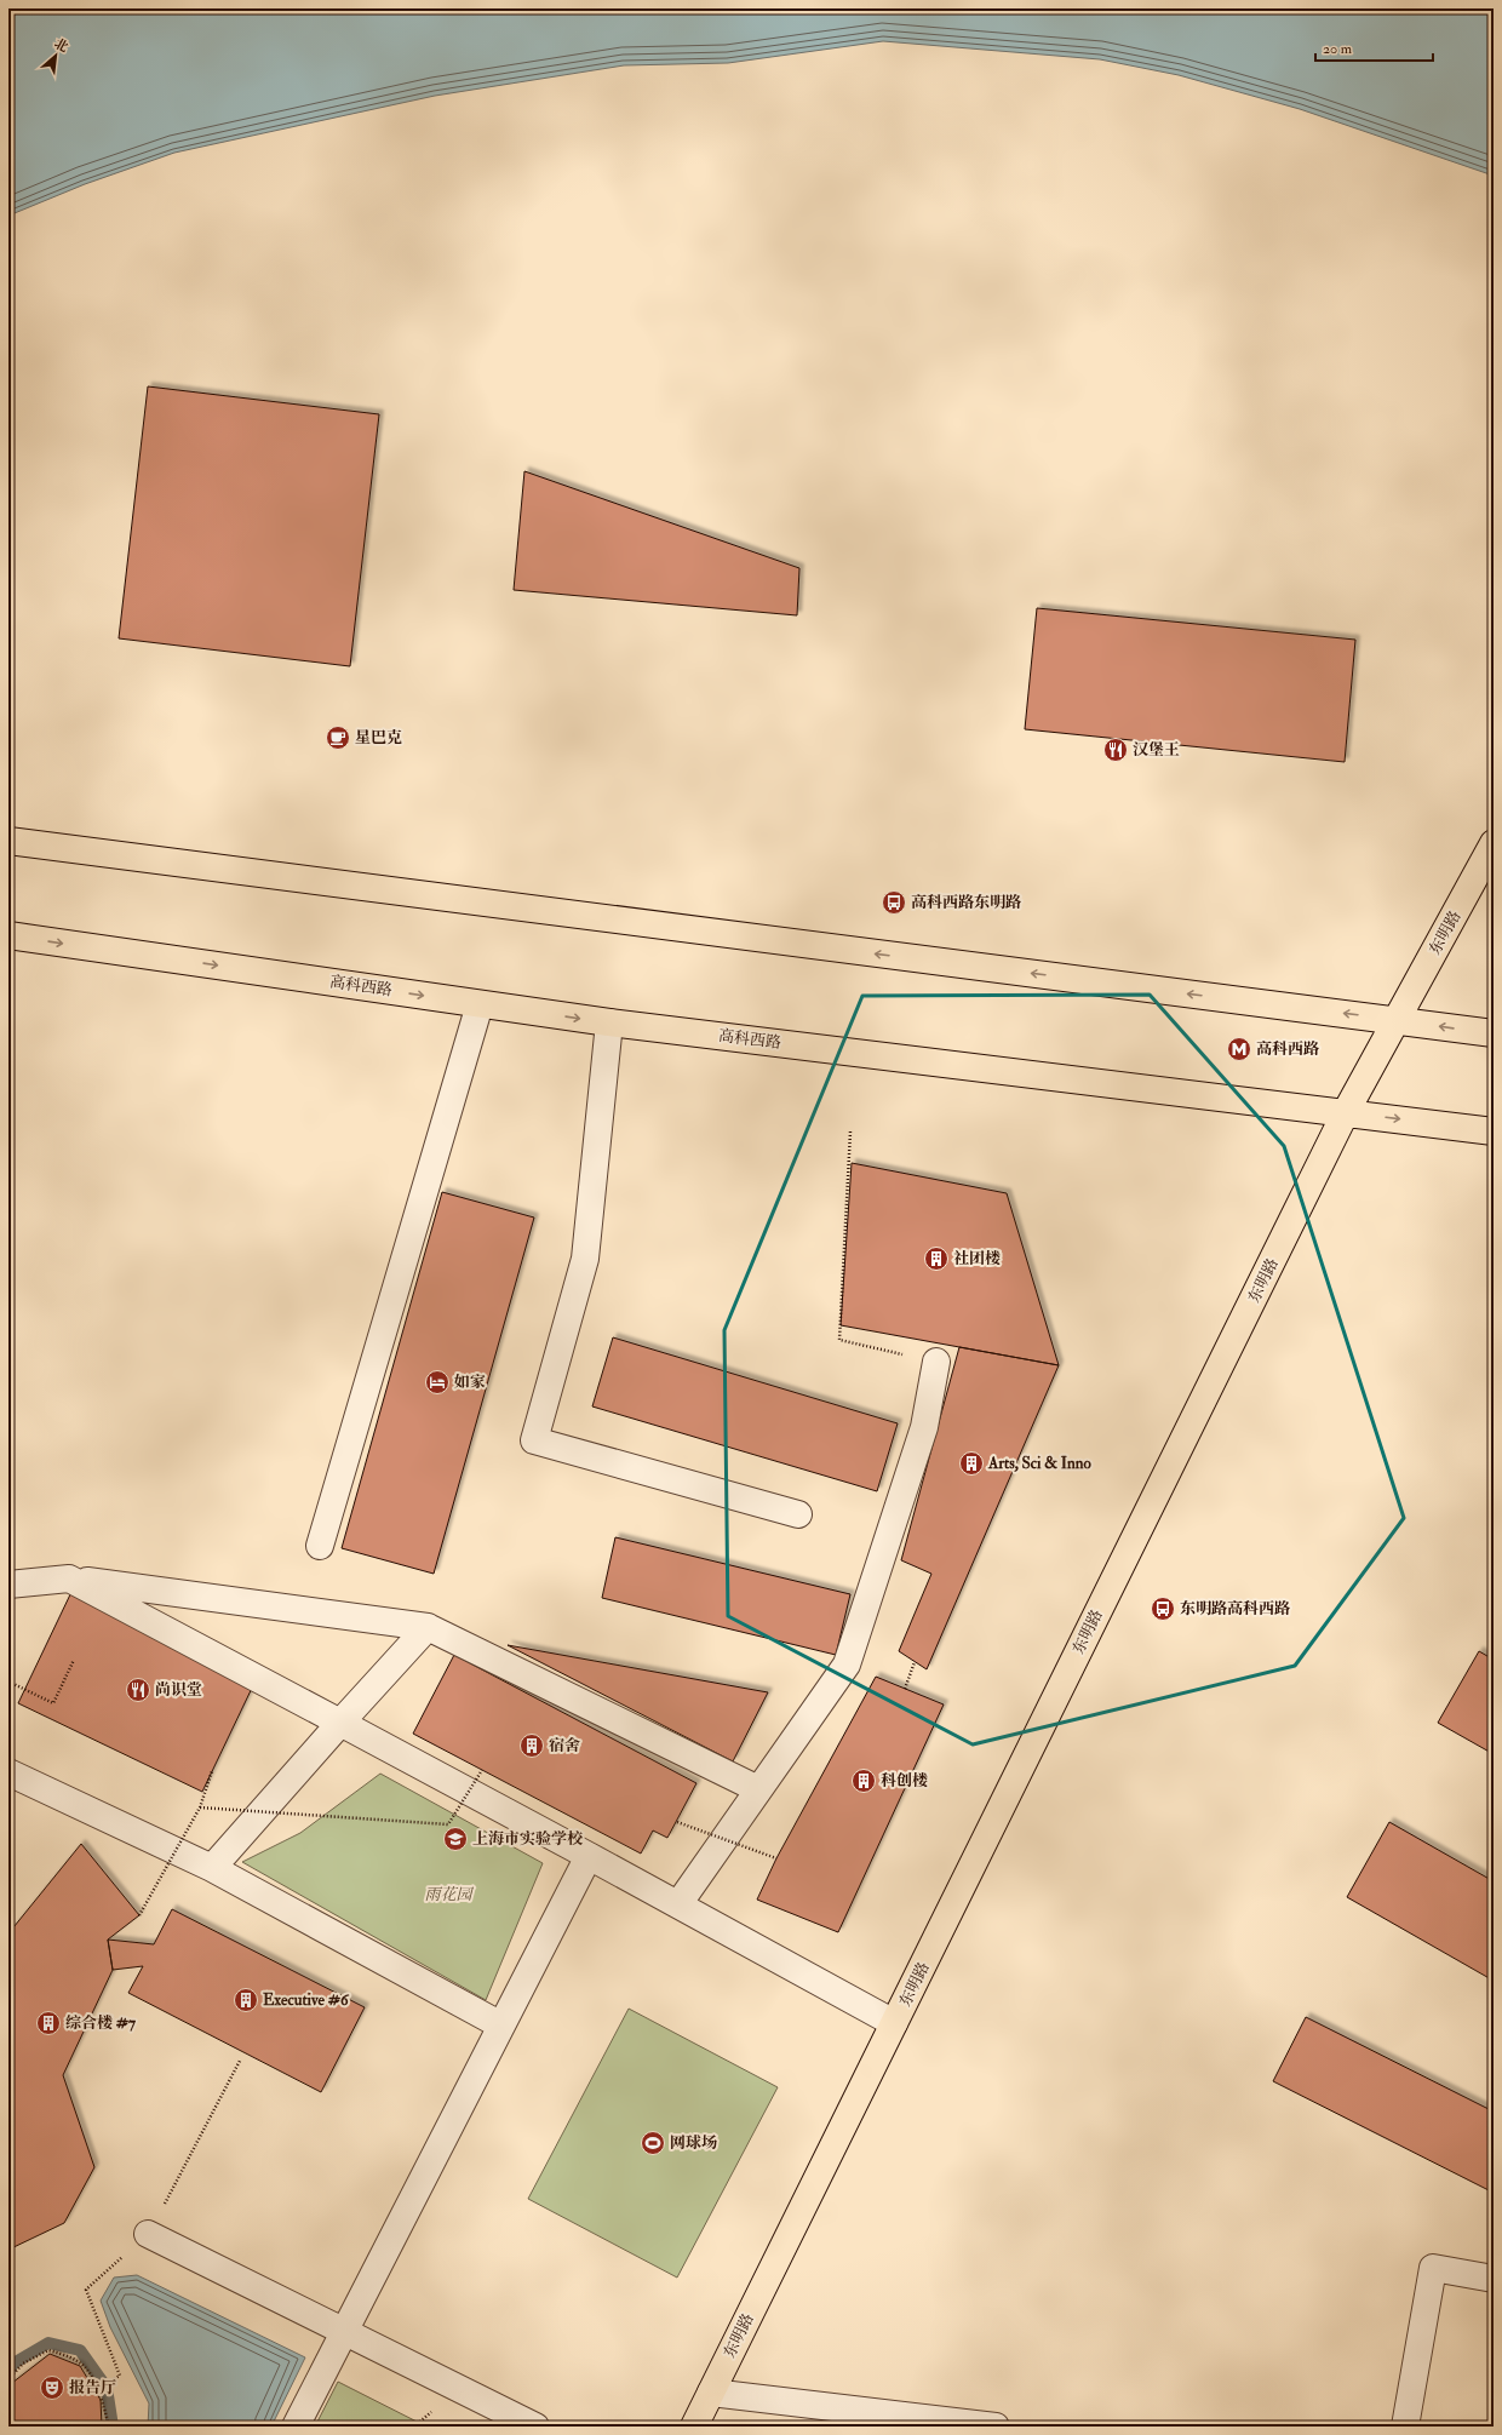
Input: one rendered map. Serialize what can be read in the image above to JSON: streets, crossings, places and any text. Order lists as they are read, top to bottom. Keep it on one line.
{"streets":{"main road":["东明路","高科西路"]},"crossings":[["东明路","高科西路"]],"parks":["雨花园"],"places":{"cafe":["星巴克"],"restaurant":["汉堡王","尚识堂"],"bus stop":["高科西路东明路","东明路高科西路"],"metro station":["高科西路"],"building":["社团楼","Arts, Sci & Inno","宿舍","科创楼","Executive #6","综合楼 #7"],"hotel":["如家"],"school or university":["上海市实验学校"],"sports":["网球场"],"theatre":["报告厅"]},"scale_bar":"20 m","north":"top right"}
